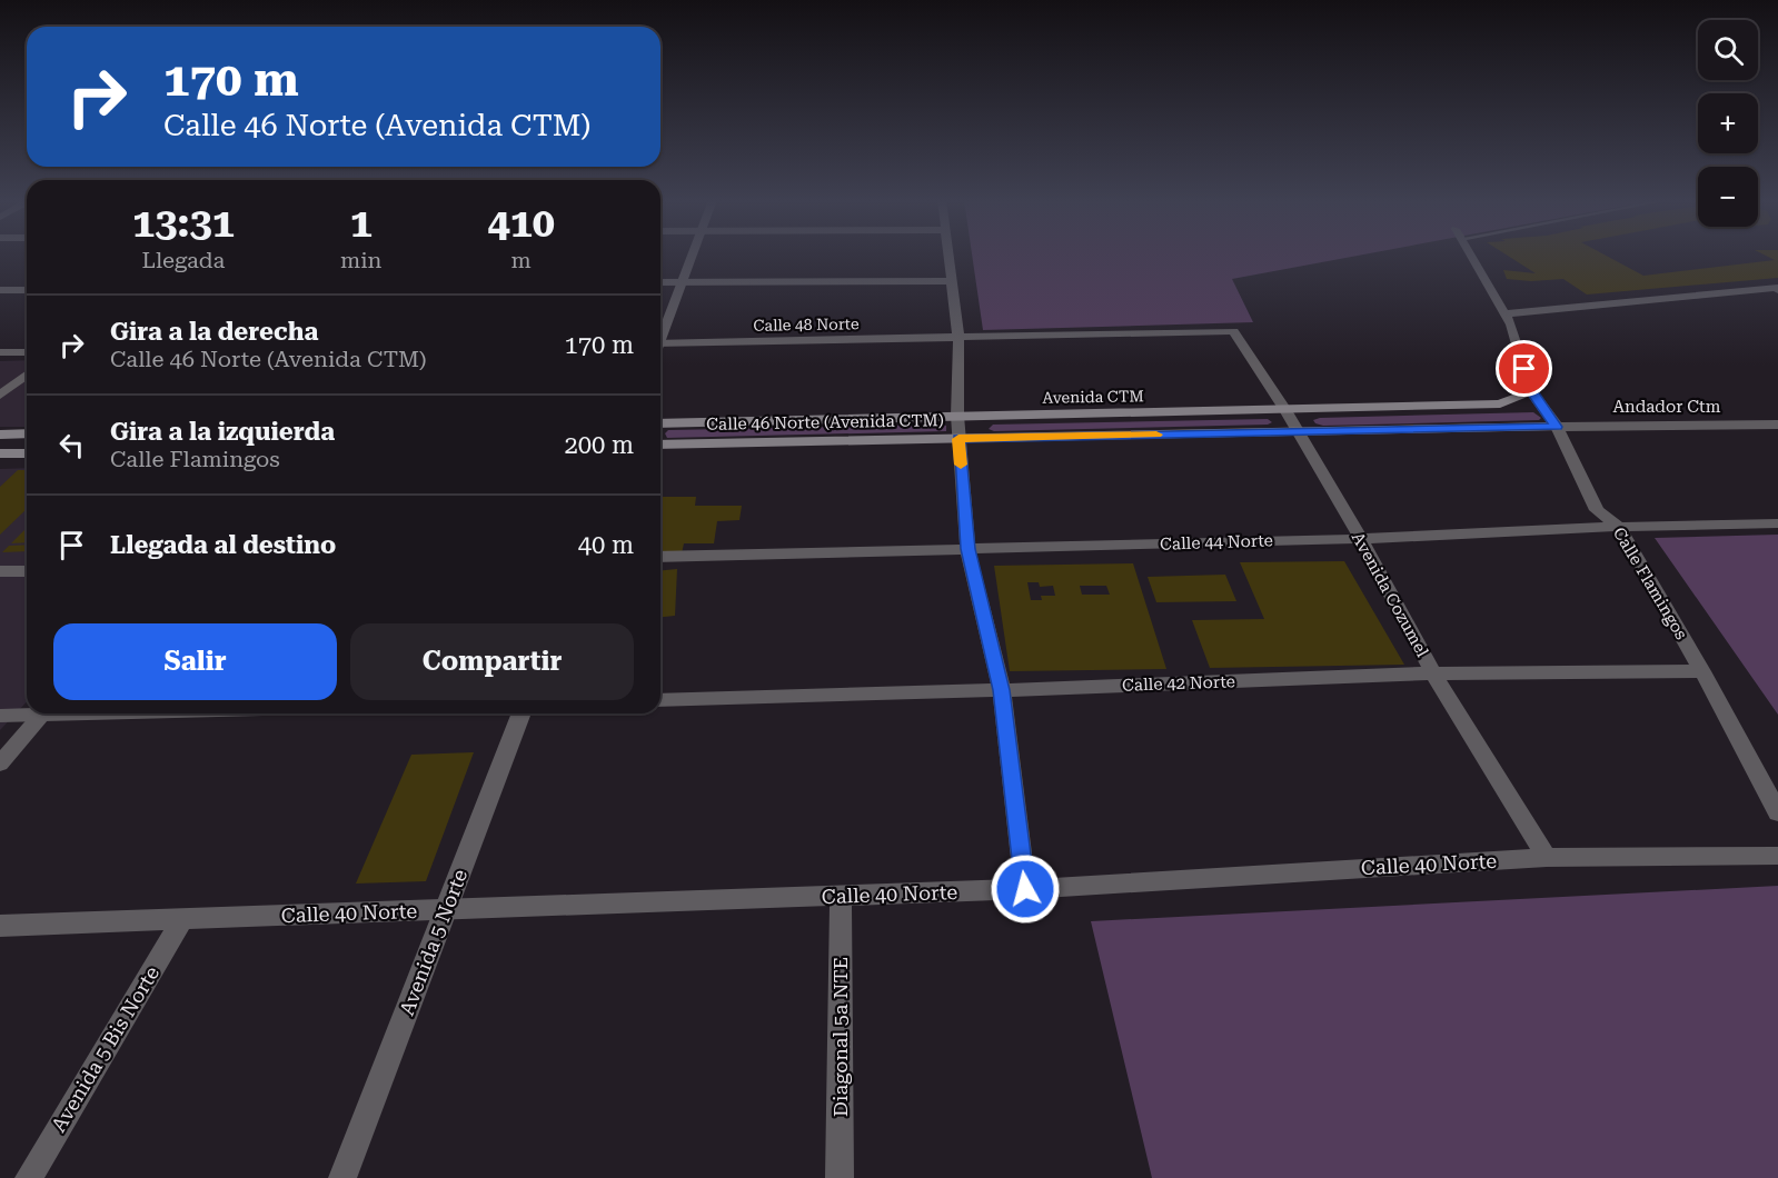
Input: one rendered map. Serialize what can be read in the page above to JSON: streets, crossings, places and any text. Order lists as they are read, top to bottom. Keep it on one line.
{"streets":{"main road":["Avenida CTM","Calle 46 Norte (Avenida CTM)"],"street":["Calle 48 Norte","Andador Ctm","Calle 44 Norte","Calle Flamingos","Avenida Cozumel","Calle 42 Norte","Calle 40 Norte","Avenida 5 Norte","Diagonal 5a NTE","Avenida 5 Bis Norte"]},"crossings":[["Calle 48 Norte","Avenida Cozumel"],["Avenida CTM","Calle Flamingos"],["Avenida CTM","Avenida Cozumel"],["Andador Ctm","Calle 46 Norte (Avenida CTM)"],["Andador Ctm","Calle Flamingos"],["Calle 46 Norte (Avenida CTM)","Calle Flamingos"],["Calle 46 Norte (Avenida CTM)","Avenida Cozumel"],["Calle 44 Norte","Calle Flamingos"],["Calle 44 Norte","Avenida Cozumel"],["Calle Flamingos","Calle 42 Norte"],["Avenida Cozumel","Calle 42 Norte"],["Avenida Cozumel","Calle 40 Norte"],["Calle 40 Norte","Avenida 5 Norte"],["Calle 40 Norte","Diagonal 5a NTE"],["Calle 40 Norte","Avenida 5 Bis Norte"]],"page":{"map_buttons":["+","−"],"turn":["170 m","Calle 46 Norte (Avenida CTM)"],"eta":["13:31","Llegada","1","min","410","m"],"list":[{"name":"Gira a la derecha","note":"Calle 46 Norte (Avenida CTM)","value":"170 m"},{"name":"Gira a la izquierda","note":"Calle Flamingos","value":"200 m"},{"name":"Llegada al destino","value":"40 m"}],"buttons":["Salir","Compartir"]}}
